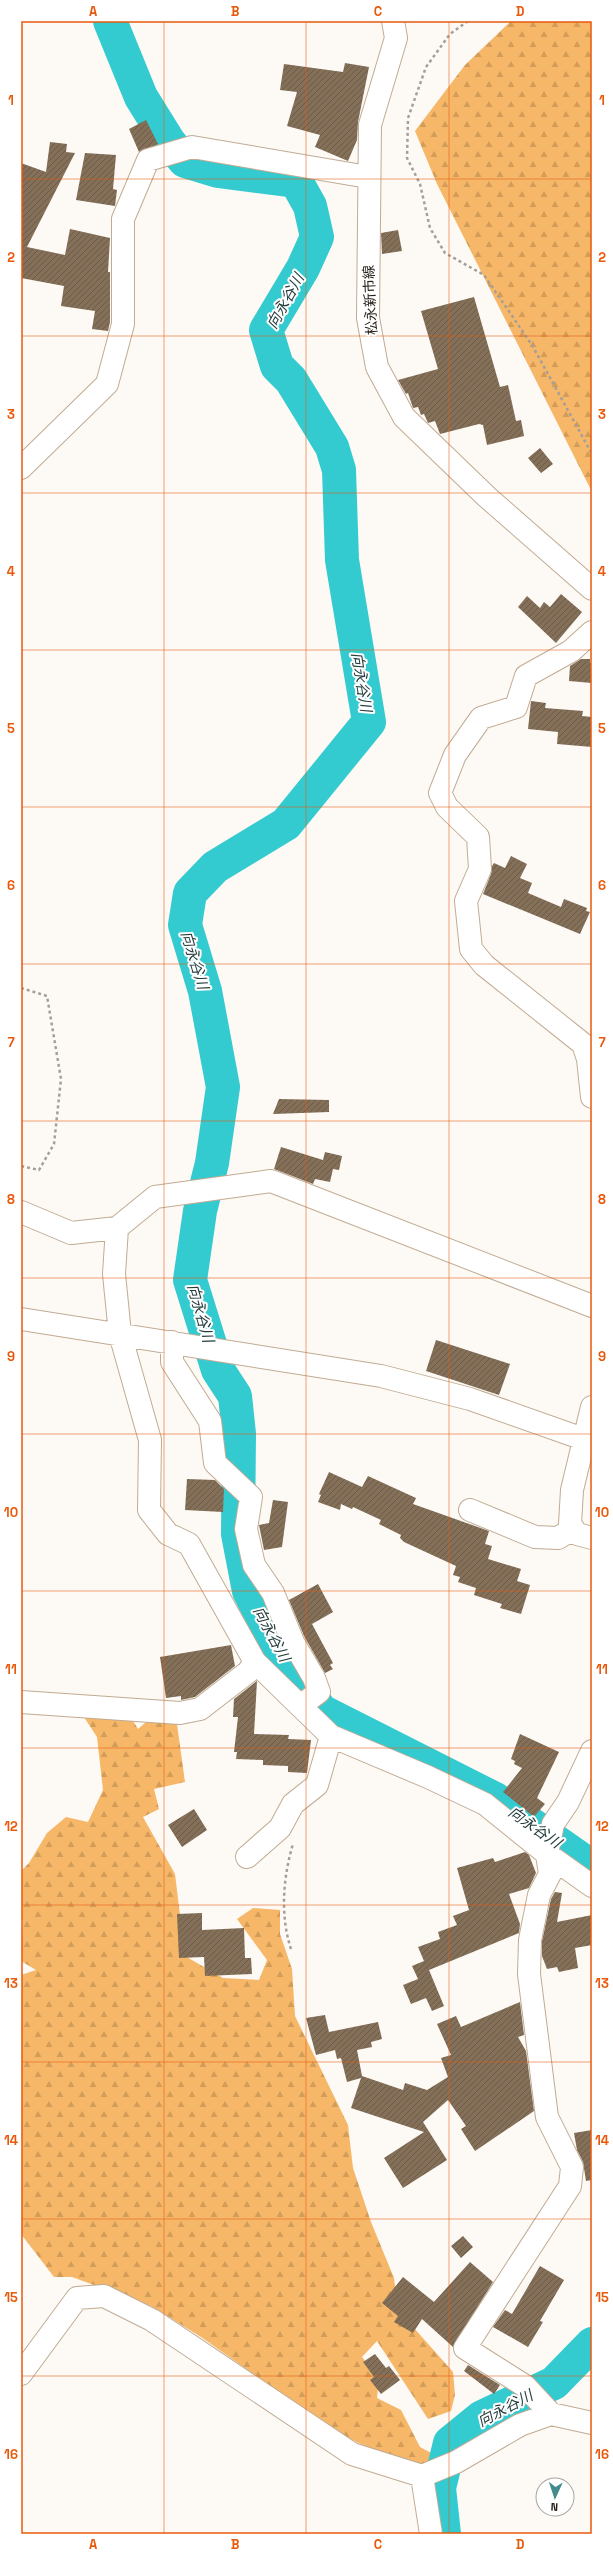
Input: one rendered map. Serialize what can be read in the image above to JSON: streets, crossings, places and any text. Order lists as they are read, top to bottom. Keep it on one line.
{"streets":{"street":["松永新市線"]},"water":["向永谷川"],"north":"bottom","grid":{"columns":["A","B","C","D"],"rows":["1","2","3","4","5","6","7","8","9","10","11","12","13","14","15","16"]}}
